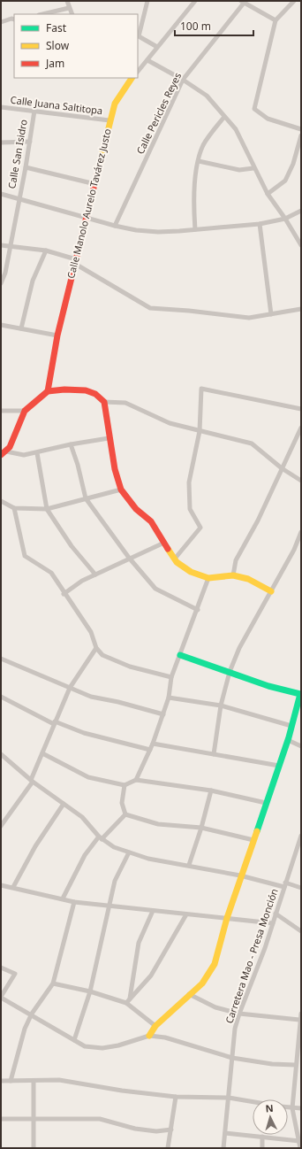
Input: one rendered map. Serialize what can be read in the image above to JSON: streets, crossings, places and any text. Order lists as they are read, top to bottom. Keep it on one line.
{"streets":{"street":["Calle Juana Saltitopa","Calle Pericles Reyes","Calle San Isidro","Calle Manolo Aurelo Tavárez Justo","Carretera Mao - Presa Monción"]},"crossings":[["Calle Juana Saltitopa","Calle San Isidro"],["Calle Juana Saltitopa","Calle Manolo Aurelo Tavárez Justo"]],"legend":["Fast","Slow","Jam"],"scale_bar":"100 m","north":"top"}
